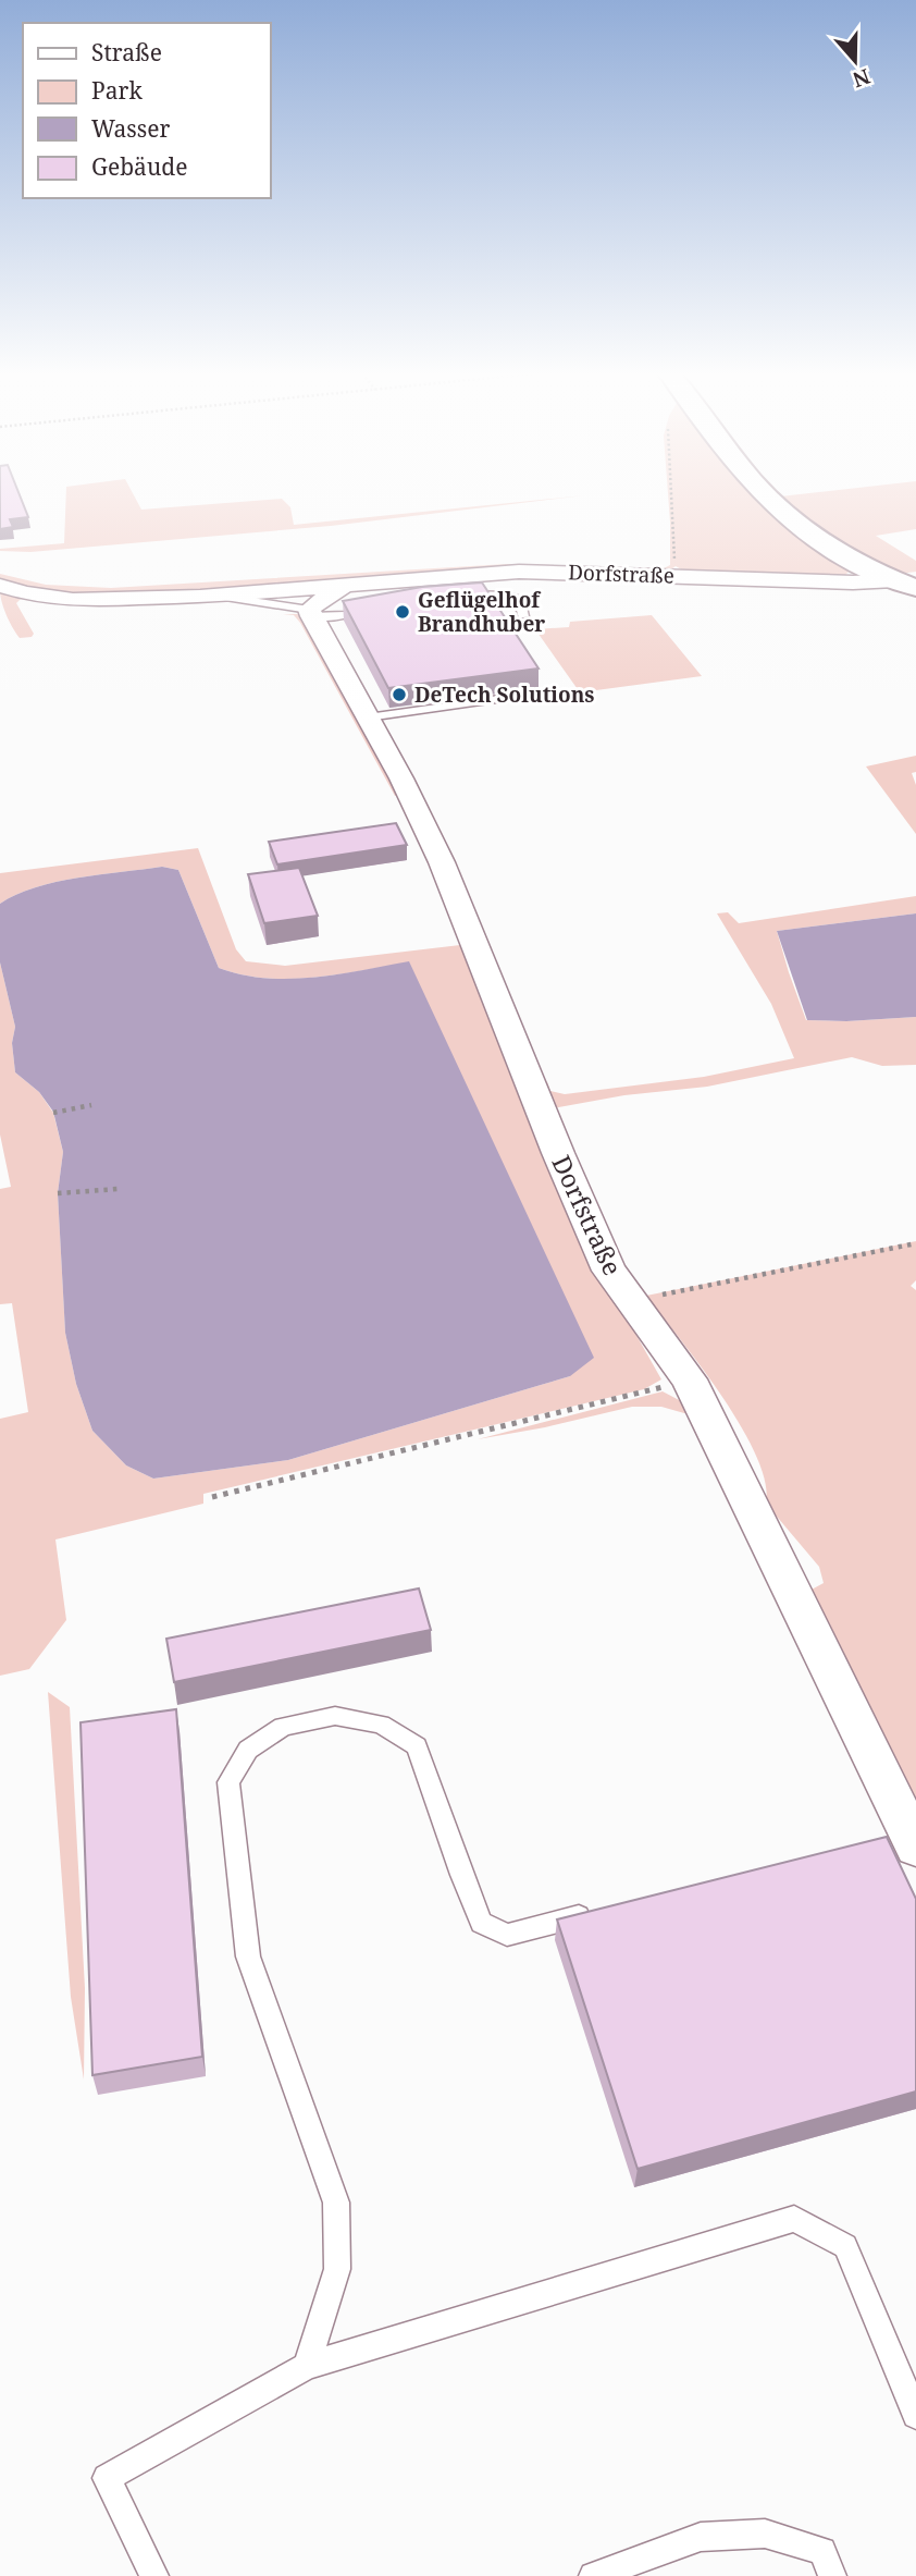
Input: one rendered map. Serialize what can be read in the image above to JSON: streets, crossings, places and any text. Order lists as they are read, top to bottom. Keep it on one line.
{"streets":{"street":["Dorfstraße"]},"places":["Geflügelhof Brandhuber","DeTech Solutions"],"legend":["Straße","Park","Wasser","Gebäude"],"north":"bottom"}
